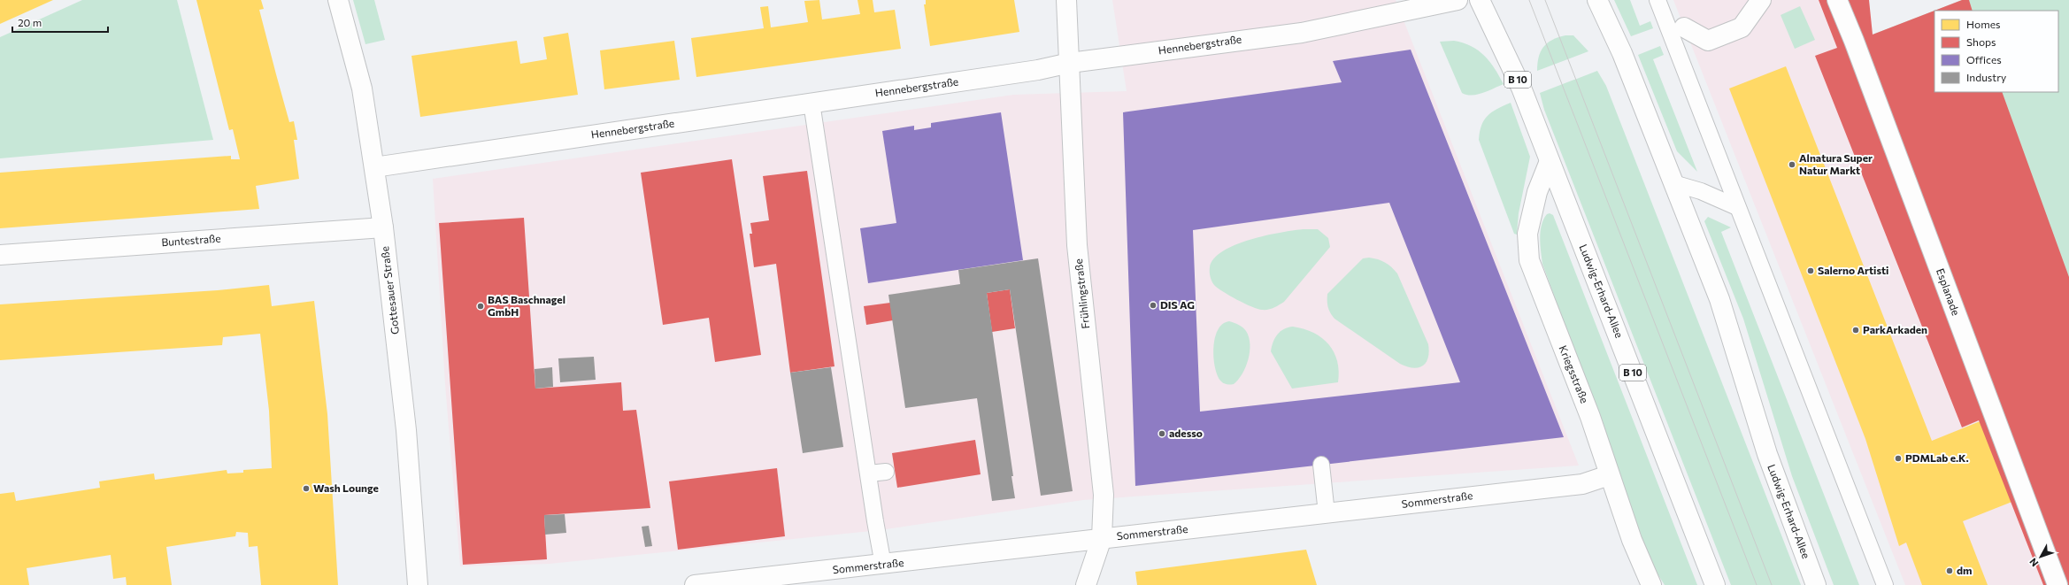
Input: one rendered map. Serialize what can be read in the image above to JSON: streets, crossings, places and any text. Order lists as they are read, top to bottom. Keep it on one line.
{"streets":{"street":["Hennebergstraße","B 10","Buntestraße","Gottesauer Straße","Ludwig-Erhard-Allee","Esplanade","Frühlingstraße","Kriegsstraße","Sommerstraße"]},"crossings":[["Hennebergstraße","Gottesauer Straße"],["Hennebergstraße","Frühlingstraße"],["Buntestraße","Gottesauer Straße"],["Ludwig-Erhard-Allee","Kriegsstraße"],["Frühlingstraße","Sommerstraße"],["Kriegsstraße","Sommerstraße"]],"places":["Alnatura Super Natur Markt","Salerno Artisti","DIS AG","BAS Baschnagel GmbH","ParkArkaden","adesso","PDMLab e.K.","Wash Lounge","dm"],"legend":["Homes","Shops","Offices","Industry"],"scale_bar":"20 m","north":"bottom left"}
